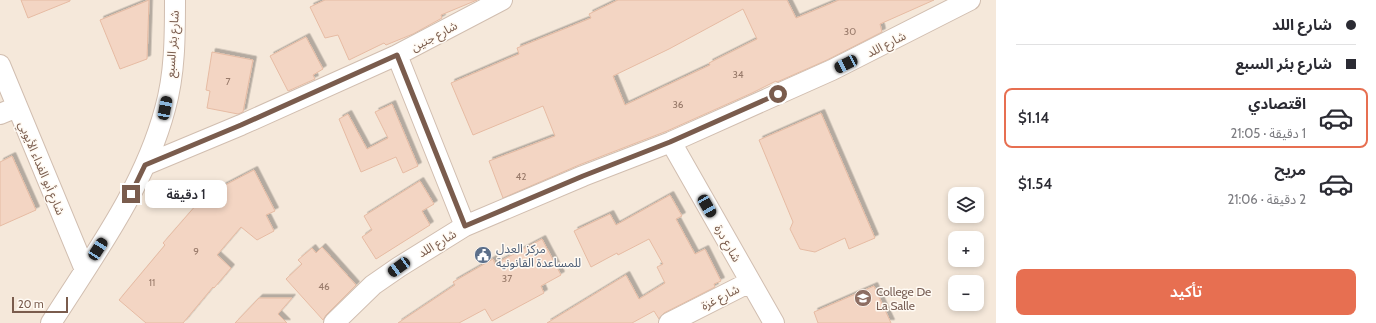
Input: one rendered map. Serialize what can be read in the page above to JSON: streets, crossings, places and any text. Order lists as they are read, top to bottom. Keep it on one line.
{"streets":{"street":["شارع جنين","شارع بئر السبع","شارع اللد","شارع أبو الفداء الأيوبي","شارع درة","شارع غزة"]},"crossings":[["شارع جنين","شارع بئر السبع"],["شارع بئر السبع","شارع أبو الفداء الأيوبي"],["شارع اللد","شارع درة"],["شارع درة","شارع غزة"]],"places":{"public building":["مركز العدل للمساعدة القانونية"],"school or university":["College De La Salle"]},"house_numbers":["30","34","7","36","42","9","37","11","46"],"scale_bar":"20 m","page":{"banner":["شارع اللد","شارع بئر السبع"],"list":[{"name":"اقتصادي","note":"1 دقيقة · 21:05","value":"$1.14"},{"name":"مريح","note":"2 دقيقة · 21:06","value":"$1.54"}],"bubble":"1 دقيقة","map_buttons":["+","−"],"buttons":"تأكيد","scale":"20 m"}}
